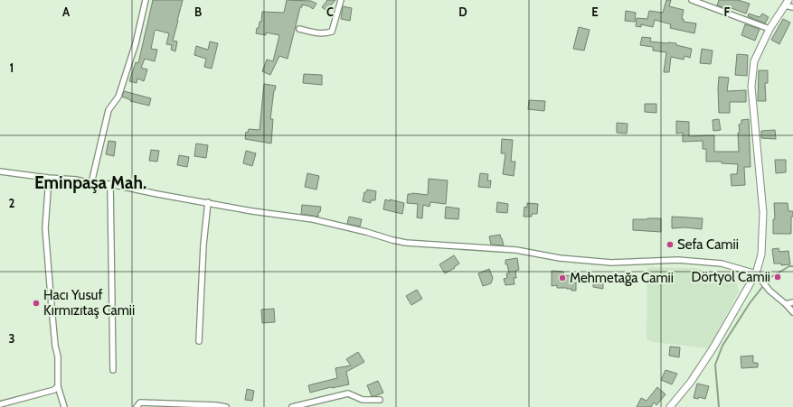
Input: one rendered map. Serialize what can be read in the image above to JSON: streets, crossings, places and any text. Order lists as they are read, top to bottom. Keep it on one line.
{"districts":["Eminpaşa Mah."],"places":["Sefa Camii","Dörtyol Camii","Mehmetağa Camii","Hacı Yusuf Kırmızıtaş Camii"],"grid":{"columns":["A","B","C","D","E","F"],"rows":["1","2","3"]}}
